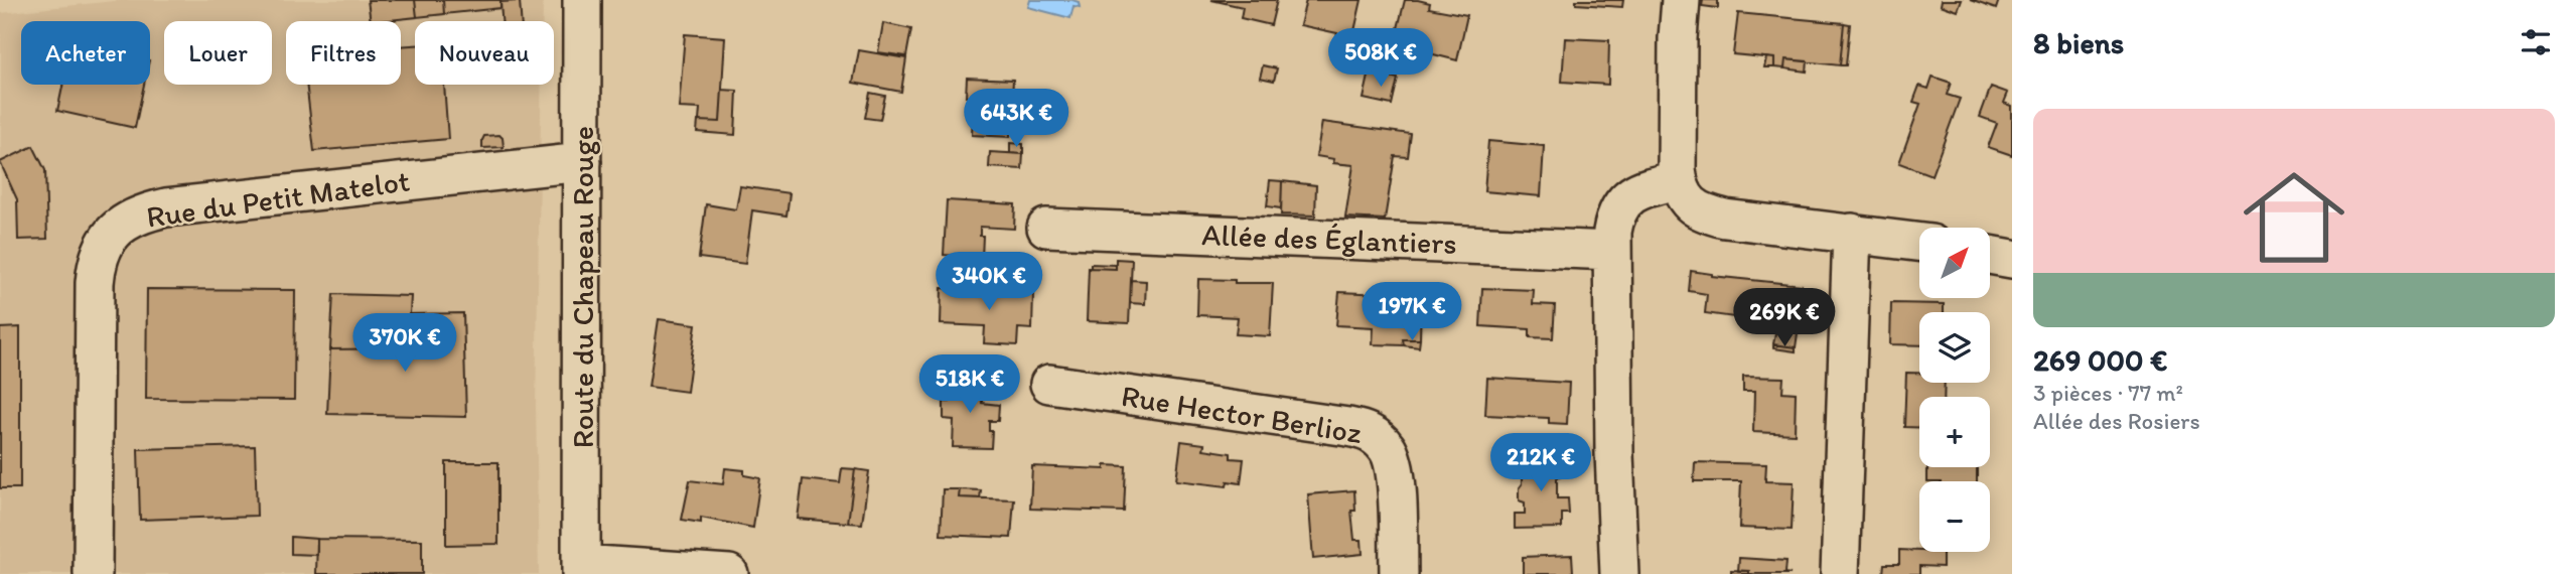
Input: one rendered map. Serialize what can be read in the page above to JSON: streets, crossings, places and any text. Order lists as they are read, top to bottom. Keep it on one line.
{"streets":{"street":["Rue du Petit Matelot","Allée des Églantiers","Route du Chapeau Rouge","Rue Hector Berlioz"]},"crossings":[["Rue du Petit Matelot","Route du Chapeau Rouge"]],"north":"top right","page":{"heading":"8 biens","chip":["Acheter","Louer","Filtres","Nouveau"],"price":["508K €","643K €","340K €","197K €","269K €","370K €","518K €","212K €"],"list":[{"name":"269 000 €","note":"3 pièces · 77 m² · Allée des Rosiers"}],"map_buttons":["+","−"]}}
